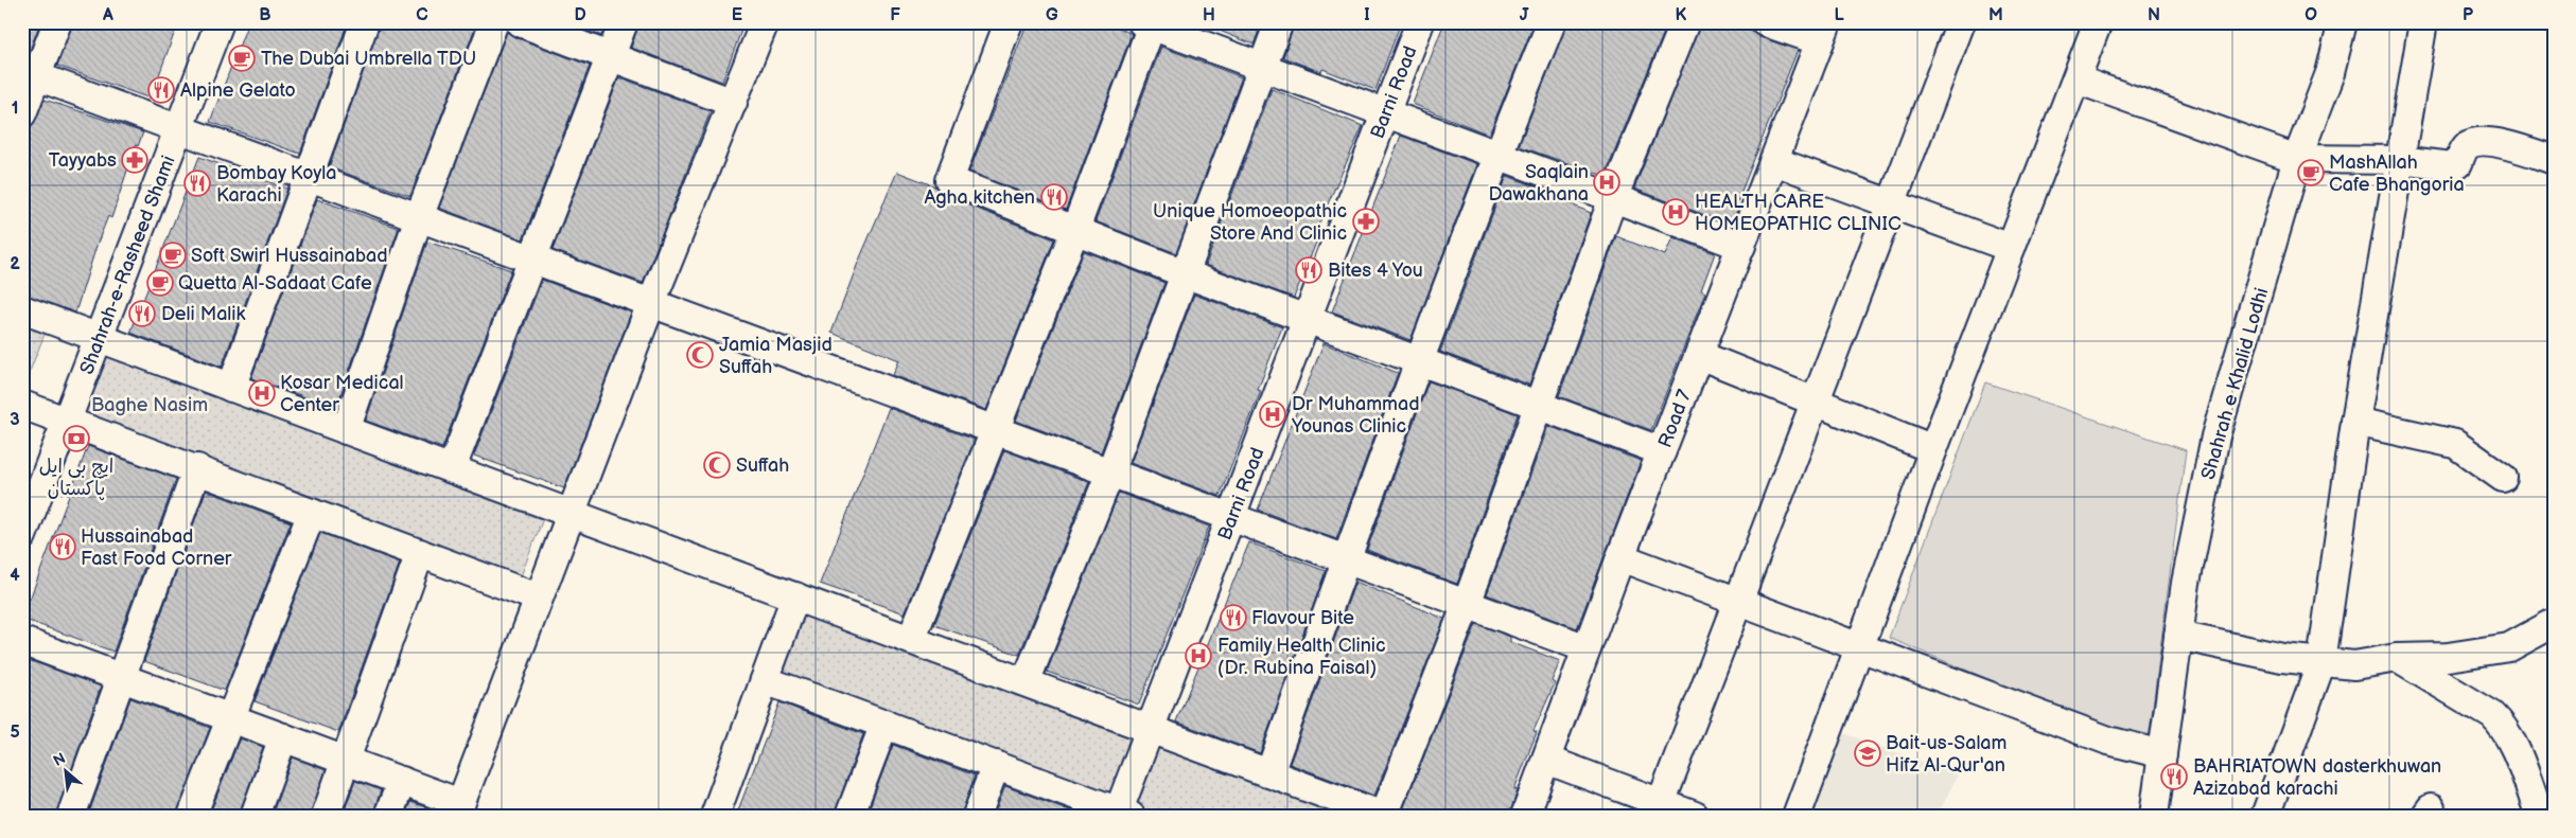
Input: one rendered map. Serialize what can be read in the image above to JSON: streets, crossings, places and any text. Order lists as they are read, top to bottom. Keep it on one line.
{"streets":{"street":["Barni Road","Shahrah-e-Rasheed Shami","Shahrah e Khalid Lodhi","Road 7"]},"parks":["Baghe Nasim"],"places":{"cafe":["The Dubai Umbrella TDU","MashAllah Cafe Bhangoria","Soft Swirl Hussainabad","Quetta Al-Sadaat Cafe"],"restaurant":["Alpine Gelato","Bombay Koyla Karachi","Agha kitchen","Bites 4 You","Deli Malik","Hussainabad Fast Food Corner","Flavour Bite","BAHRIATOWN dasterkhuwan Azizabad karachi"],"pharmacy":["Tayyabs","Unique Homoeopathic Store And Clinic"],"hospital":["Saqlain Dawakhana","HEALTH CARE HOMEOPATHIC CLINIC","Kosar Medical Center","Dr Muhammad Younas Clinic","Family Health Clinic (Dr. Rubina Faisal)"],"mosque":["Jamia Masjid Suffah","Suffah"],"bank":["ایچ بی ایل پاکستان"],"school or university":["Bait-us-Salam Hifz Al-Qur'an"]},"north":"top left","grid":{"columns":["A","B","C","D","E","F","G","H","I","J","K","L","M","N","O","P"],"rows":["1","2","3","4","5"]}}
